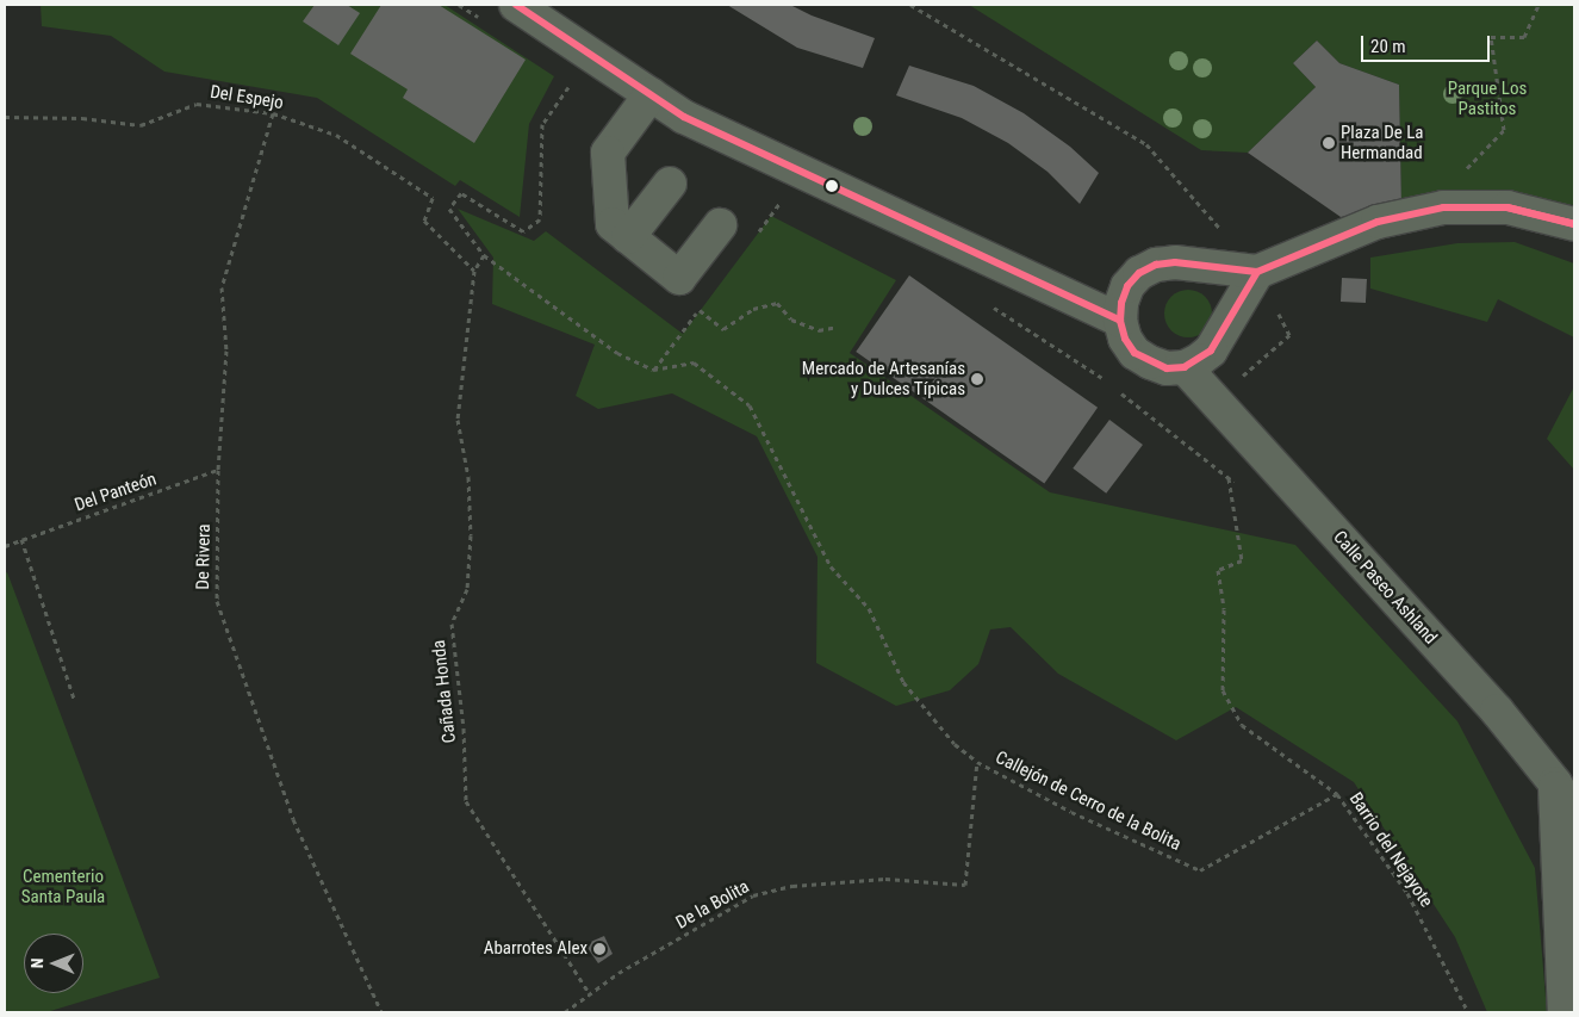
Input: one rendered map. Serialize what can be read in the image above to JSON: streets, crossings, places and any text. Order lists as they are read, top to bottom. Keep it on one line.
{"streets":{"street":["Calle Paseo Ashland"],"path":["Del Espejo","Del Panteón","De Rivera","Cañada Honda","Callejón de Cerro de la Bolita","Barrio del Nejayote","De la Bolita"]},"crossings":[["Del Espejo","De Rivera"],["Del Espejo","Cañada Honda"],["Del Panteón","De Rivera"],["Cañada Honda","De la Bolita"],["Callejón de Cerro de la Bolita","Barrio del Nejayote"],["Callejón de Cerro de la Bolita","De la Bolita"]],"parks":["Parque Los Pastitos","Cementerio Santa Paula"],"places":["Plaza De La Hermandad","Mercado de Artesanías y Dulces Típicas","Abarrotes Alex"],"scale_bar":"20 m","north":"left"}
